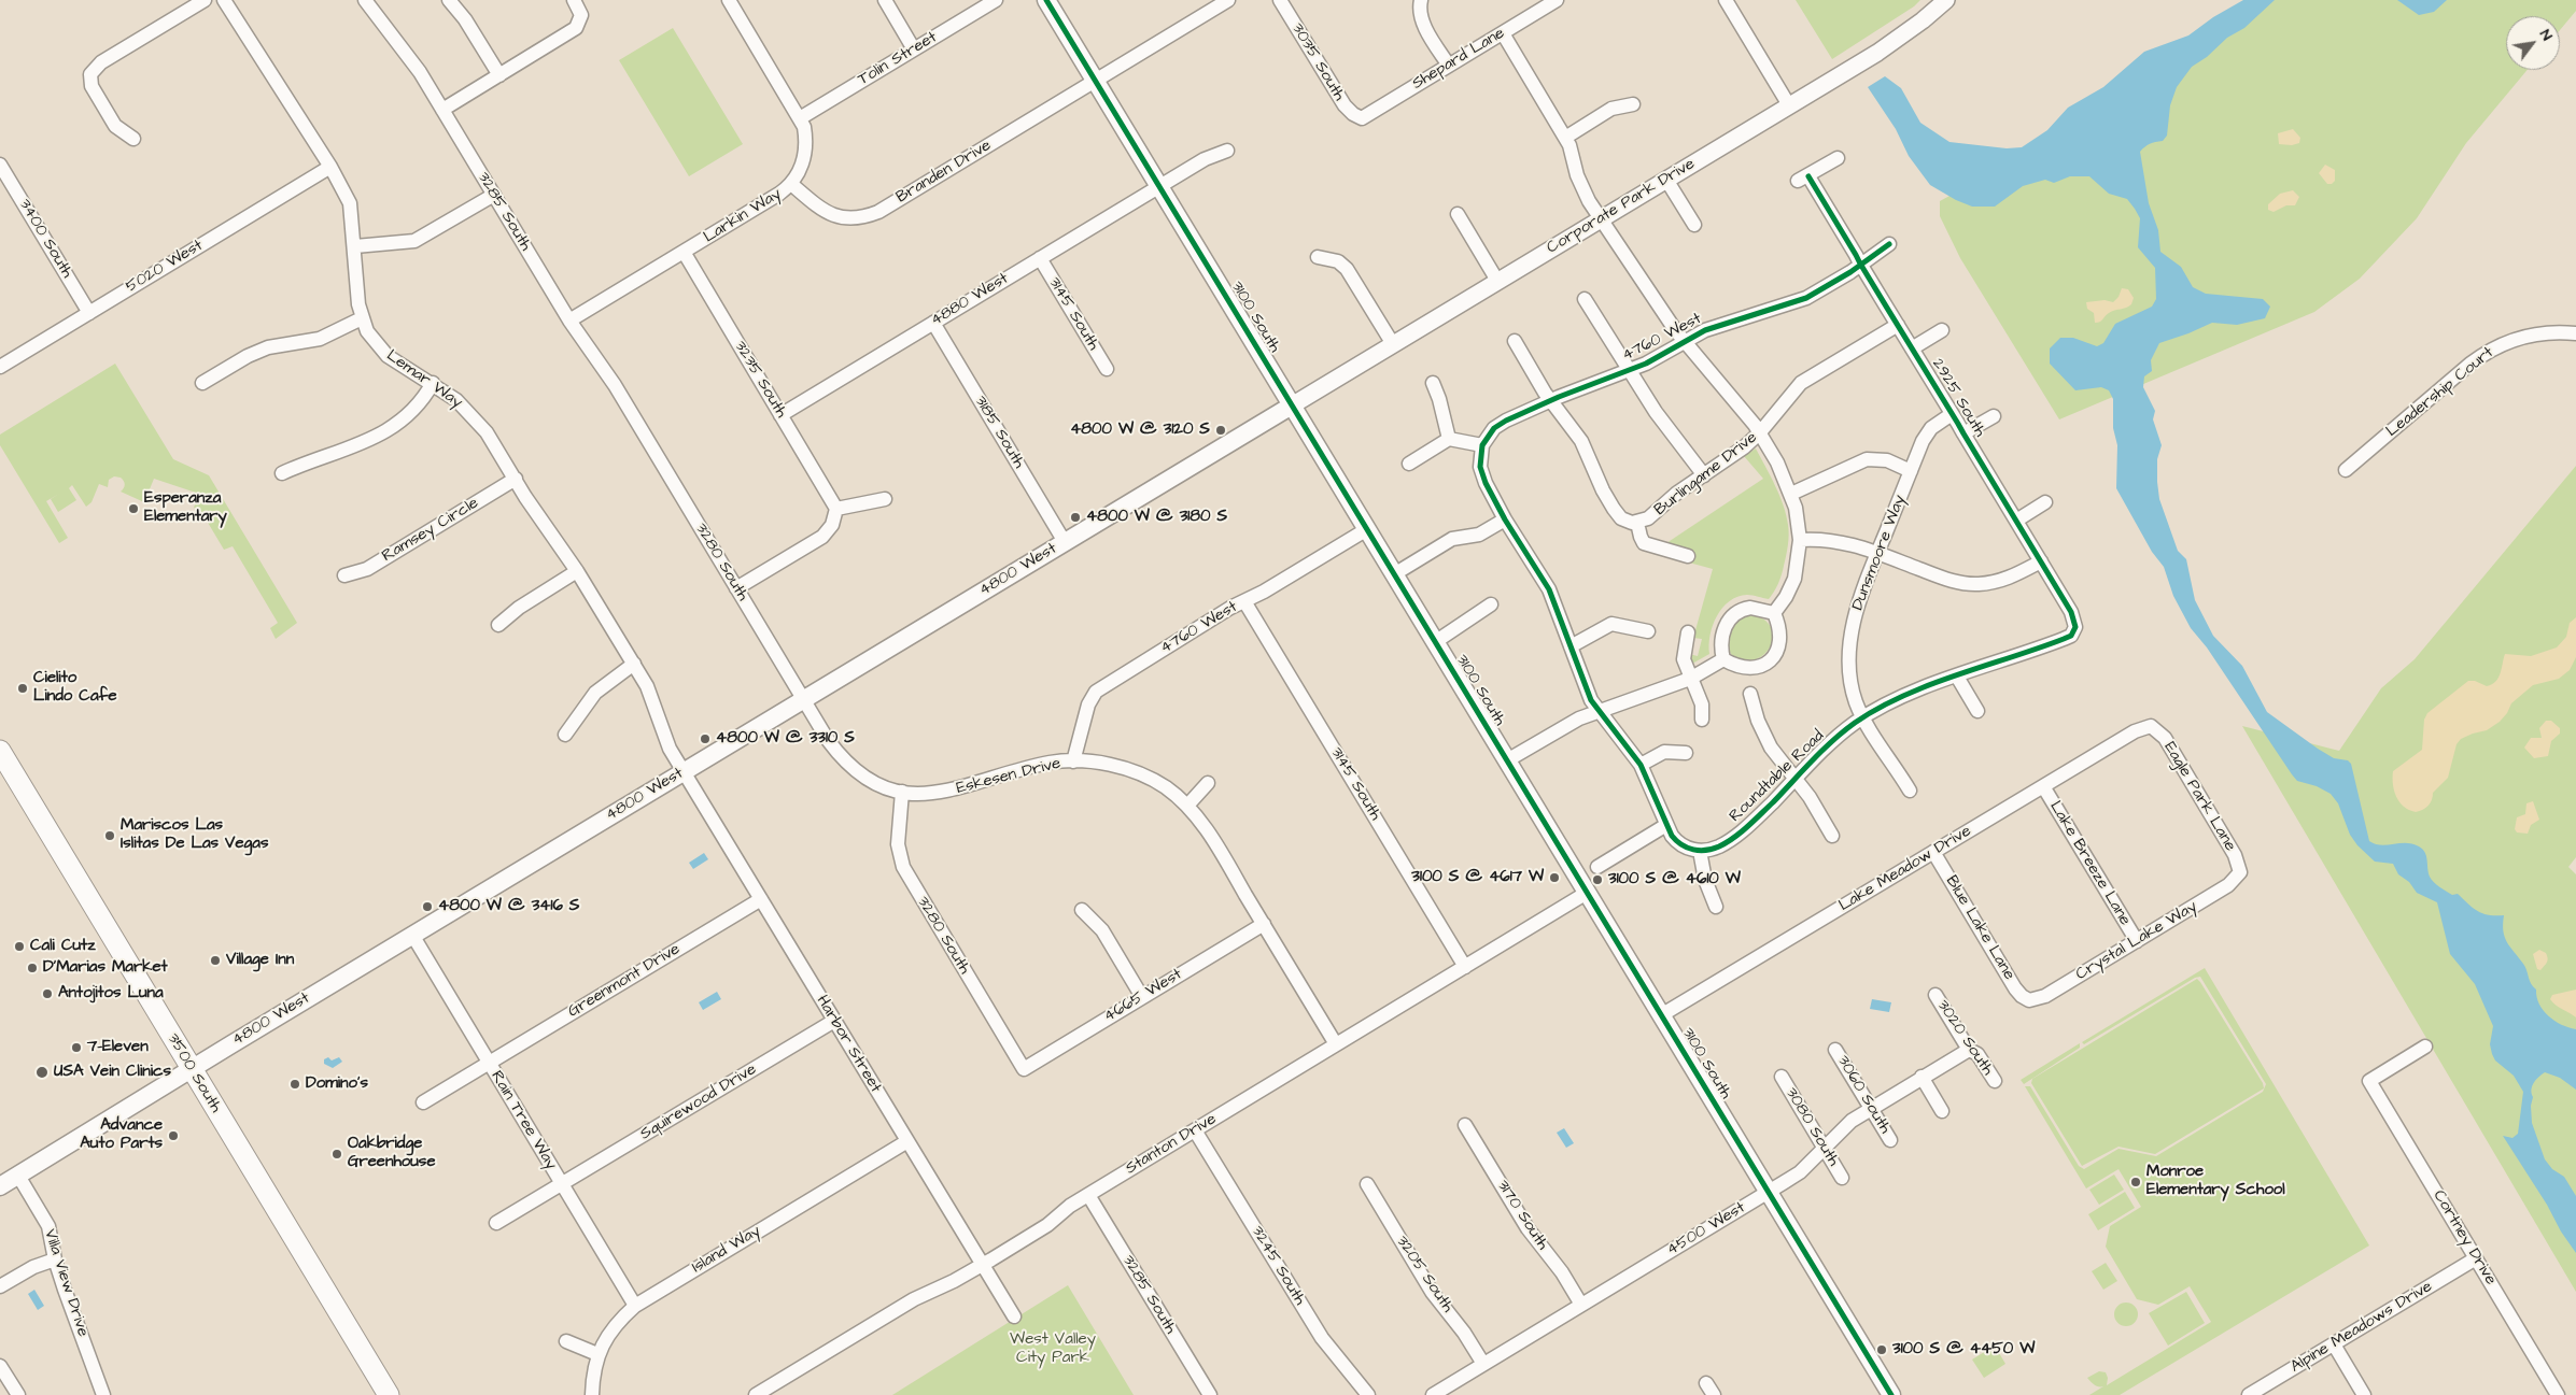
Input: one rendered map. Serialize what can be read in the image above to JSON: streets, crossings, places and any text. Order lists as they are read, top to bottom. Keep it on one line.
{"streets":{"main road":["3100 South","4800 West","3500 South"],"street":["Tolin Street","Shepard Lane","3035 South","Branden Drive","Corporate Park Drive","3285 South","Larkin Way","3400 South","5020 West","4880 West","3145 South","4760 West","Lemar Way","3235 South","Leadership Court","2925 South","3185 South","Burlingame Drive","Ramsey Circle","Dunsmoore Way","3280 South","Eskesen Drive","Roundtable Road","Eagle Park Lane","Lake Breeze Lane","Lake Meadow Drive","Blue Lake Lane","Crystal Lake Way","Greenmont Drive","4665 West","3020 South","Harbor Street","3060 South","Squirewood Drive","Rain Tree Way","3080 South","Stanton Drive","3170 South","4500 West","Cortney Drive","Island Way","3245 South","3205 South","Villa View Drive","Alpine Meadows Drive"]},"crossings":[["Tolin Street","Larkin Way"],["Shepard Lane","3035 South"],["Branden Drive","Larkin Way"],["Branden Drive","3100 South"],["Corporate Park Drive","3100 South"],["Corporate Park Drive","4800 West"],["3285 South","Larkin Way"],["3285 South","3280 South"],["3285 South","Stanton Drive"],["Larkin Way","3235 South"],["3400 South","5020 West"],["5020 West","Lemar Way"],["4880 West","3145 South"],["4880 West","3100 South"],["4880 West","3235 South"],["4880 West","3185 South"],["3145 South","4760 West"],["3145 South","Stanton Drive"],["3100 South","4760 West"],["3100 South","4800 West"],["3100 South","Lake Meadow Drive"],["3100 South","Stanton Drive"],["3100 South","4500 West"],["4760 West","2925 South"],["4760 West","Burlingame Drive"],["4760 West","Eskesen Drive"],["Lemar Way","Ramsey Circle"],["Lemar Way","4800 West"],["Lemar Way","Harbor Street"],["2925 South","Burlingame Drive"],["2925 South","Dunsmoore Way"],["2925 South","Roundtable Road"],["3185 South","4800 West"],["Dunsmoore Way","Roundtable Road"],["3280 South","4800 West"],["3280 South","Eskesen Drive"],["3280 South","4665 West"],["4800 West","Eskesen Drive"],["4800 West","Harbor Street"],["4800 West","3500 South"],["4800 West","Rain Tree Way"],["4800 West","Villa View Drive"],["Eskesen Drive","4665 West"],["Eskesen Drive","Stanton Drive"],["Eagle Park Lane","Lake Meadow Drive"],["Eagle Park Lane","Crystal Lake Way"],["Lake Breeze Lane","Lake Meadow Drive"],["Lake Breeze Lane","Crystal Lake Way"],["Lake Meadow Drive","Blue Lake Lane"],["Blue Lake Lane","Crystal Lake Way"],["Greenmont Drive","Harbor Street"],["Greenmont Drive","Rain Tree Way"],["3020 South","4500 West"],["Harbor Street","Squirewood Drive"],["Harbor Street","Stanton Drive"],["Harbor Street","Island Way"],["3060 South","4500 West"],["Squirewood Drive","Rain Tree Way"],["Rain Tree Way","Island Way"],["3080 South","4500 West"],["Stanton Drive","3245 South"],["3170 South","4500 West"],["4500 West","3205 South"],["Cortney Drive","Alpine Meadows Drive"]],"parks":["West Valley City Park"],"places":["4800 W @ 3120 S","Esperanza Elementary","4800 W @ 3180 S","Cielito Lindo Cafe","4800 W @ 3310 S","Mariscos Las Islitas De Las Vegas","3100 S @ 4617 W","3100 S @ 4610 W","4800 W @ 3416 S","Cali Cutz","Village Inn","D'Marias Market","Antojitos Luna","7-Eleven","USA Vein Clinics","Domino's","Advance Auto Parts","Oakbridge Greenhouse","Monroe Elementary School","3100 S @ 4450 W"],"north":"top right"}
